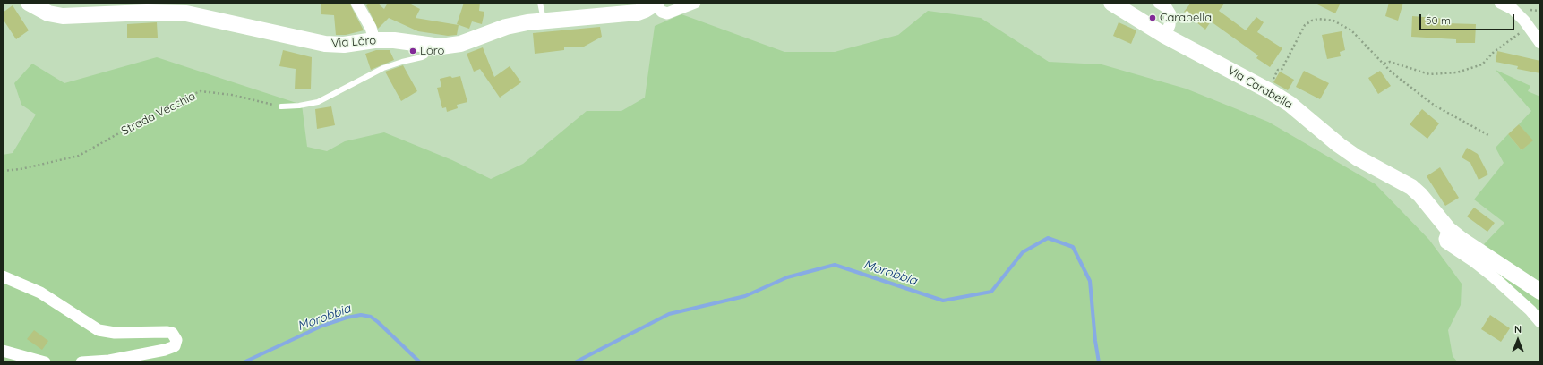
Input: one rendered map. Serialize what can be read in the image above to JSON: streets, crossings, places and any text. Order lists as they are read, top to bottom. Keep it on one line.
{"streets":{"street":["Via Lôro","Via Carabella"],"path":["Strada Vecchia"]},"water":["Morobbia"],"places":["Carabella","Lôro"],"scale_bar":"50 m","north":"top"}
